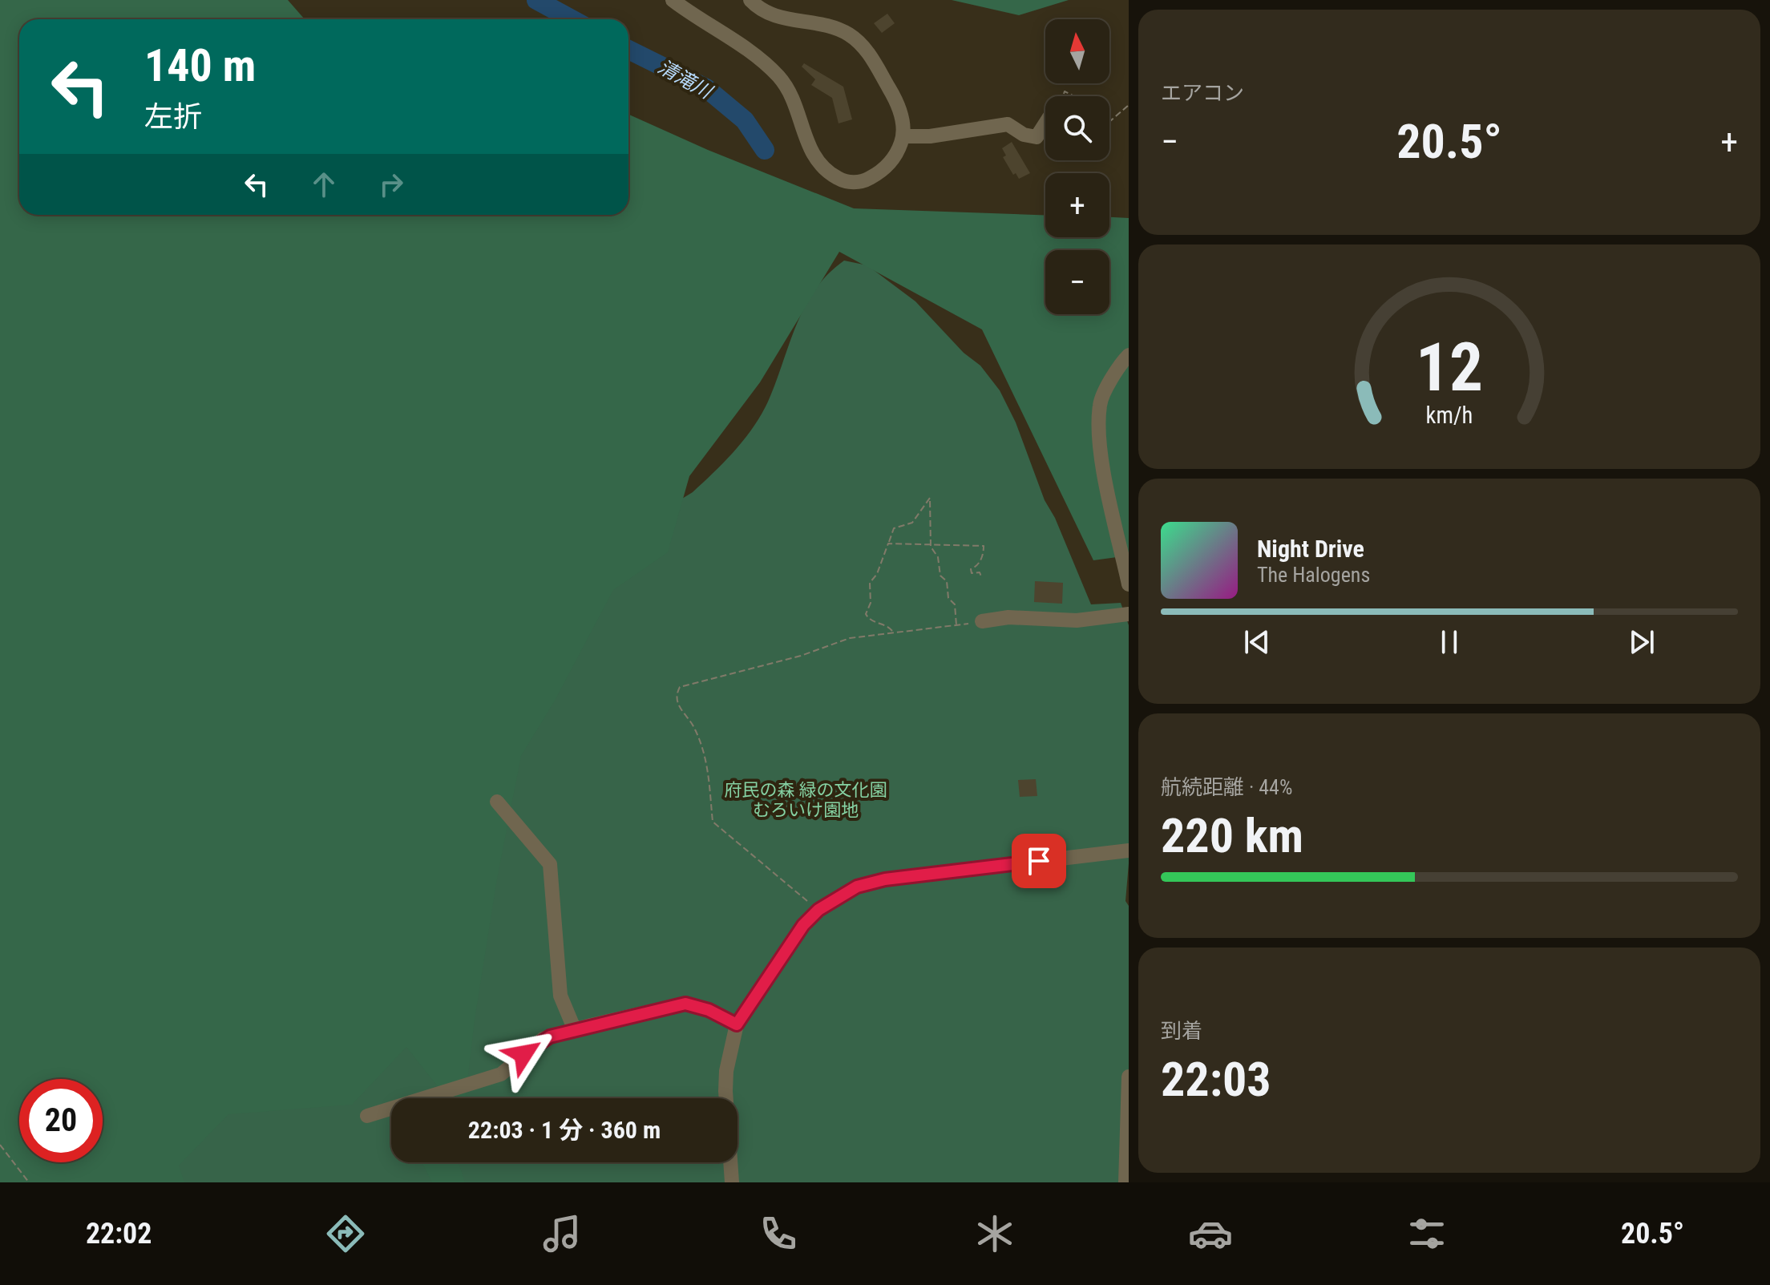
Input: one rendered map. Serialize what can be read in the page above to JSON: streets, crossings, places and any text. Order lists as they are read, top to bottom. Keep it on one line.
{"water":["清滝川"],"parks":["府民の森 緑の文化園 むろいけ園地"],"north":"top","page":{"tile":["エアコン",["航続距離 · 44%","220 km"],["到着","22:03"]],"map_buttons":["+","−"],"turn":["140 m","左折"],"heat":["−","20.5°","+"],"song":["Night Drive","The Halogens"],"limit":"20","trip":"22:03 · 1 分 · 360 m","tabs":["22:02","20.5°"],"gauge":["12","km/h"]}}
